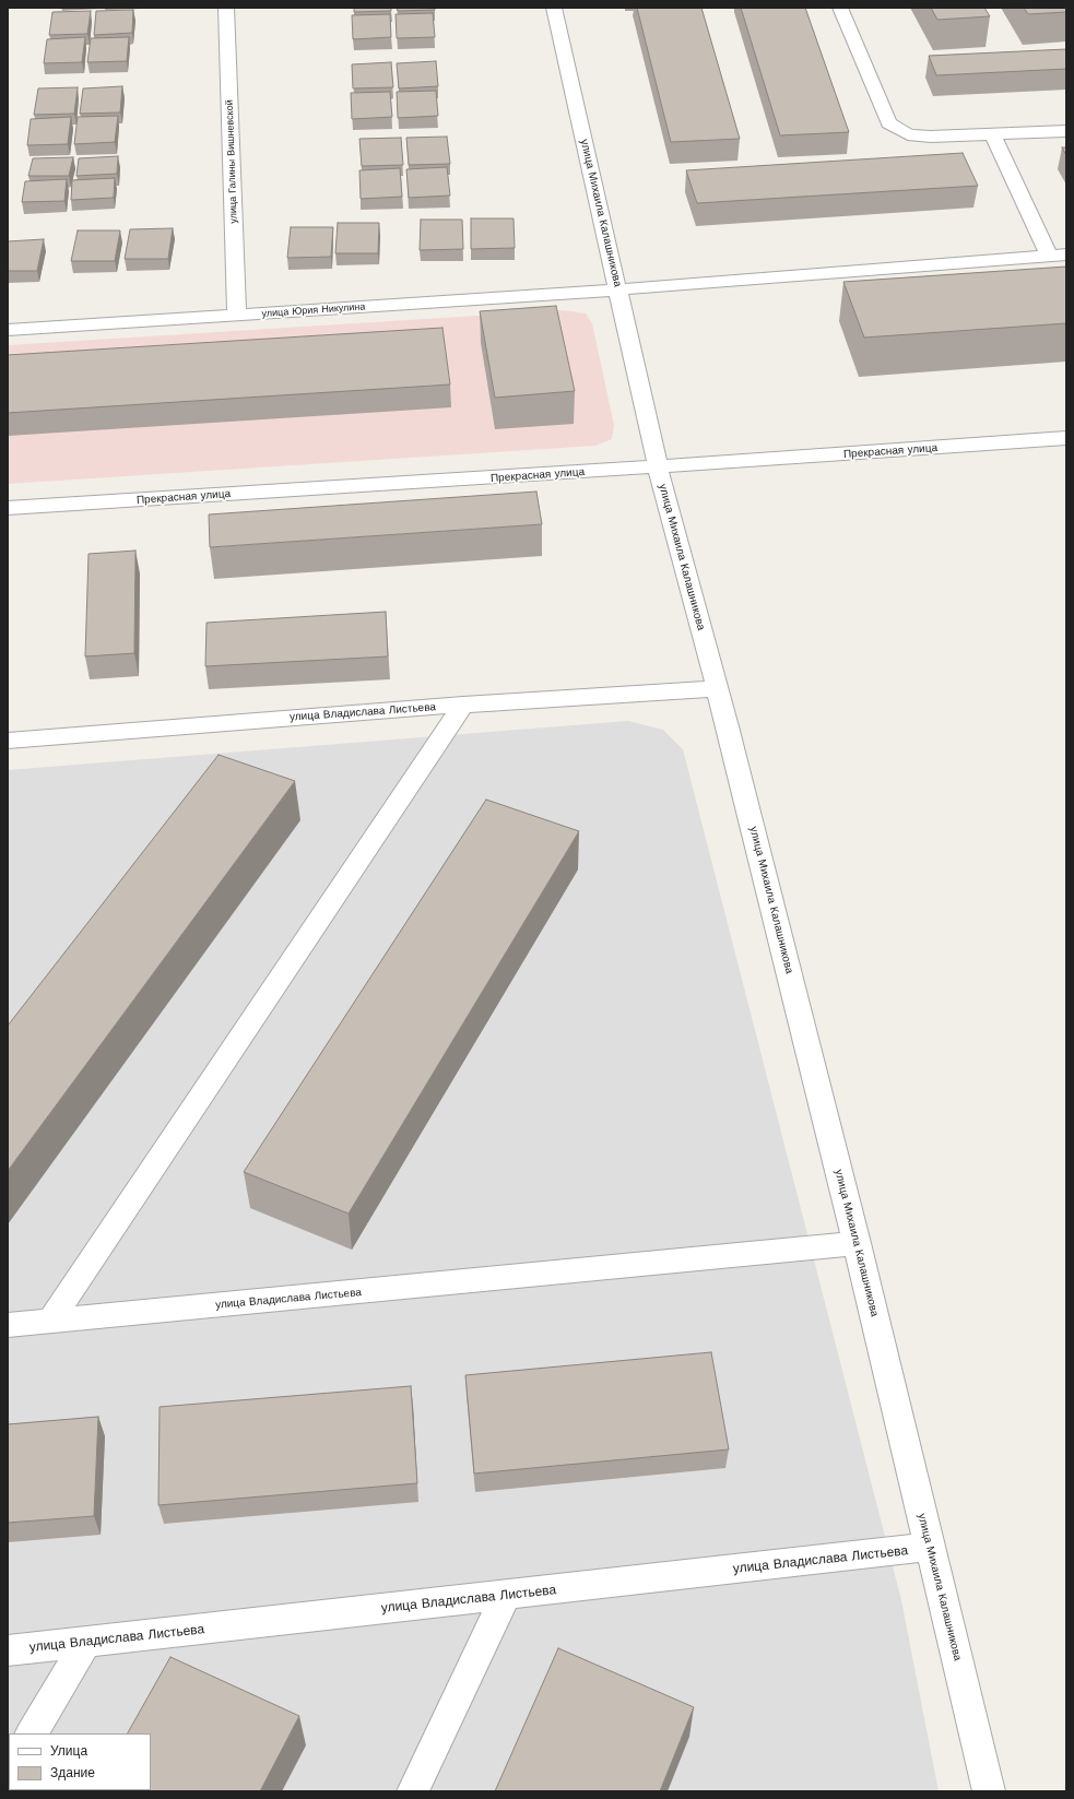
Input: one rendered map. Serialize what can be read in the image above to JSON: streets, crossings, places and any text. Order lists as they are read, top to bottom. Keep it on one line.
{"streets":{"street":["улица Галины Вишневской","улица Михаила Калашникова","улица Юрия Никулина","Прекрасная улица","улица Владислава Листьева"]},"crossings":[["улица Галины Вишневской","улица Юрия Никулина"],["улица Михаила Калашникова","улица Юрия Никулина"],["улица Михаила Калашникова","Прекрасная улица"],["улица Михаила Калашникова","улица Владислава Листьева"]],"legend":["Улица","Здание"]}
